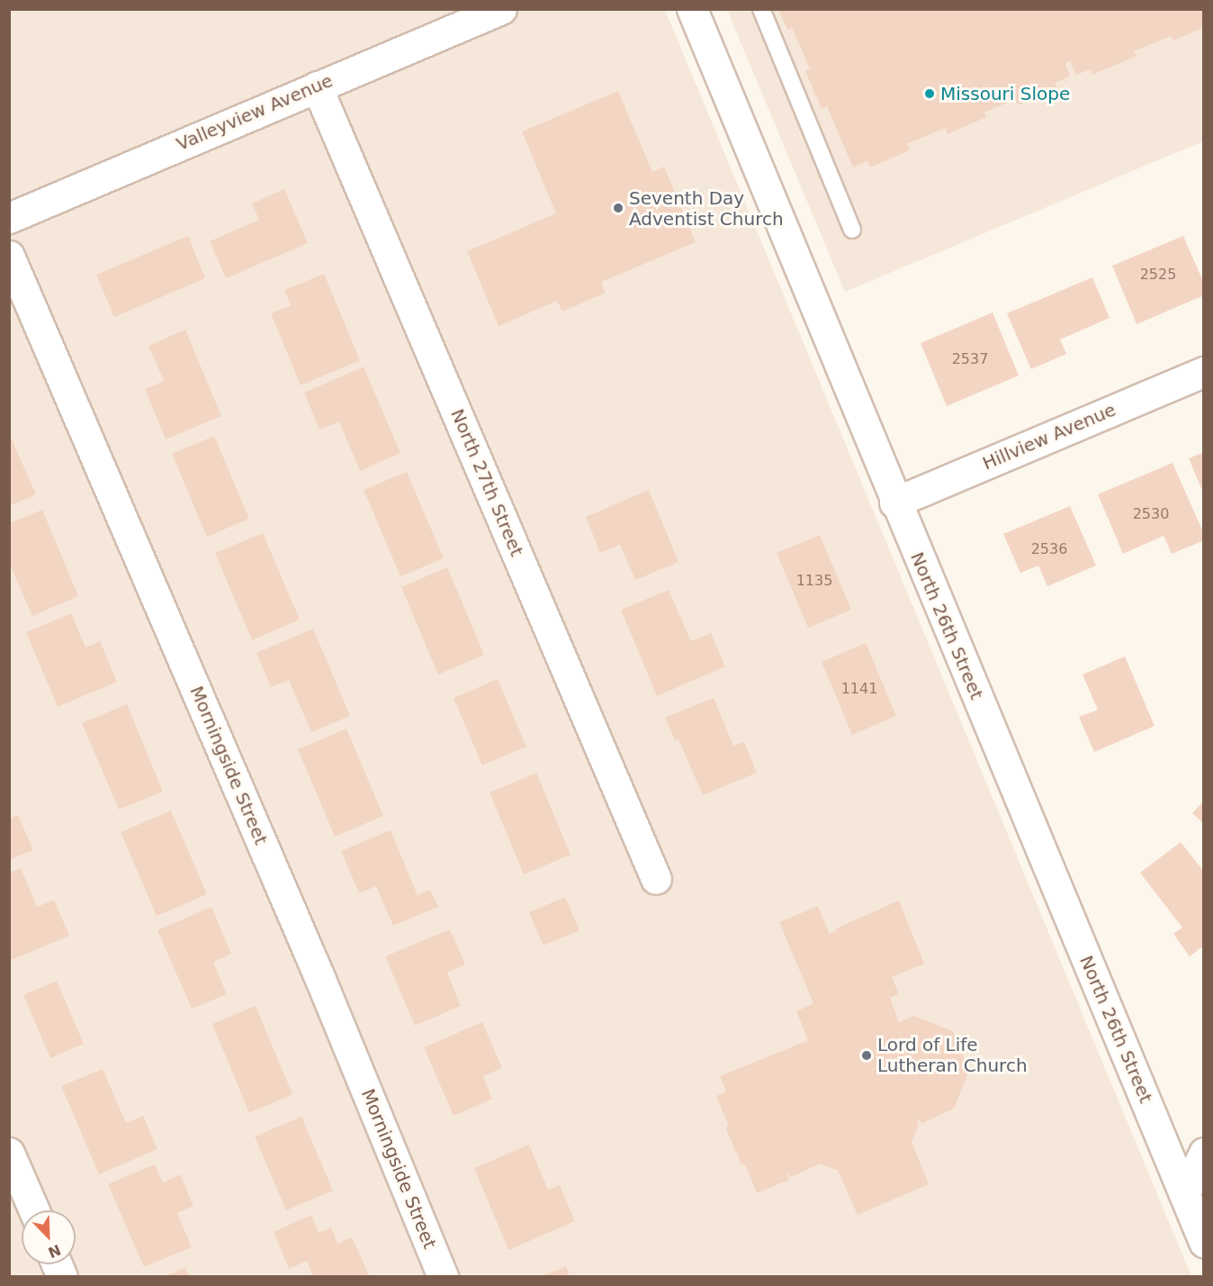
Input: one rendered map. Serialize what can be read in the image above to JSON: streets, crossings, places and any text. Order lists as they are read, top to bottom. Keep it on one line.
{"streets":{"street":["Valleyview Avenue","Hillview Avenue","North 27th Street","North 26th Street","Morningside Street"]},"crossings":[["Valleyview Avenue","North 27th Street"],["Hillview Avenue","North 26th Street"]],"places":["Missouri Slope","Seventh Day Adventist Church","Lord of Life Lutheran Church"],"house_numbers":["2525","2537","2530","2536","1135","1141"],"north":"bottom right"}
